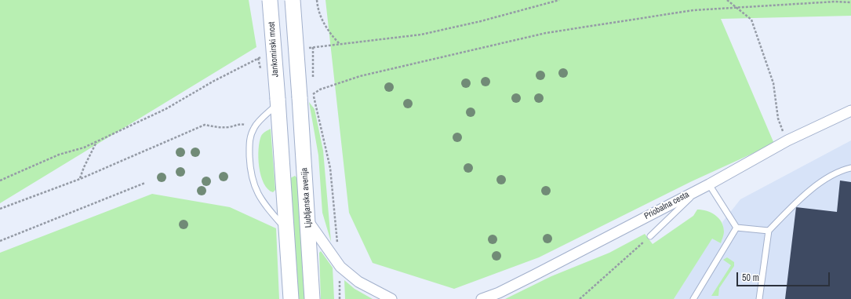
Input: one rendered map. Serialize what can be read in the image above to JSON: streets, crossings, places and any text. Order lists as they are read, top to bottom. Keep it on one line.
{"streets":{"main road":["Jankomirski most","Ljubljanska avenija"],"street":["Priobalna cesta"]},"scale_bar":"50 m"}
